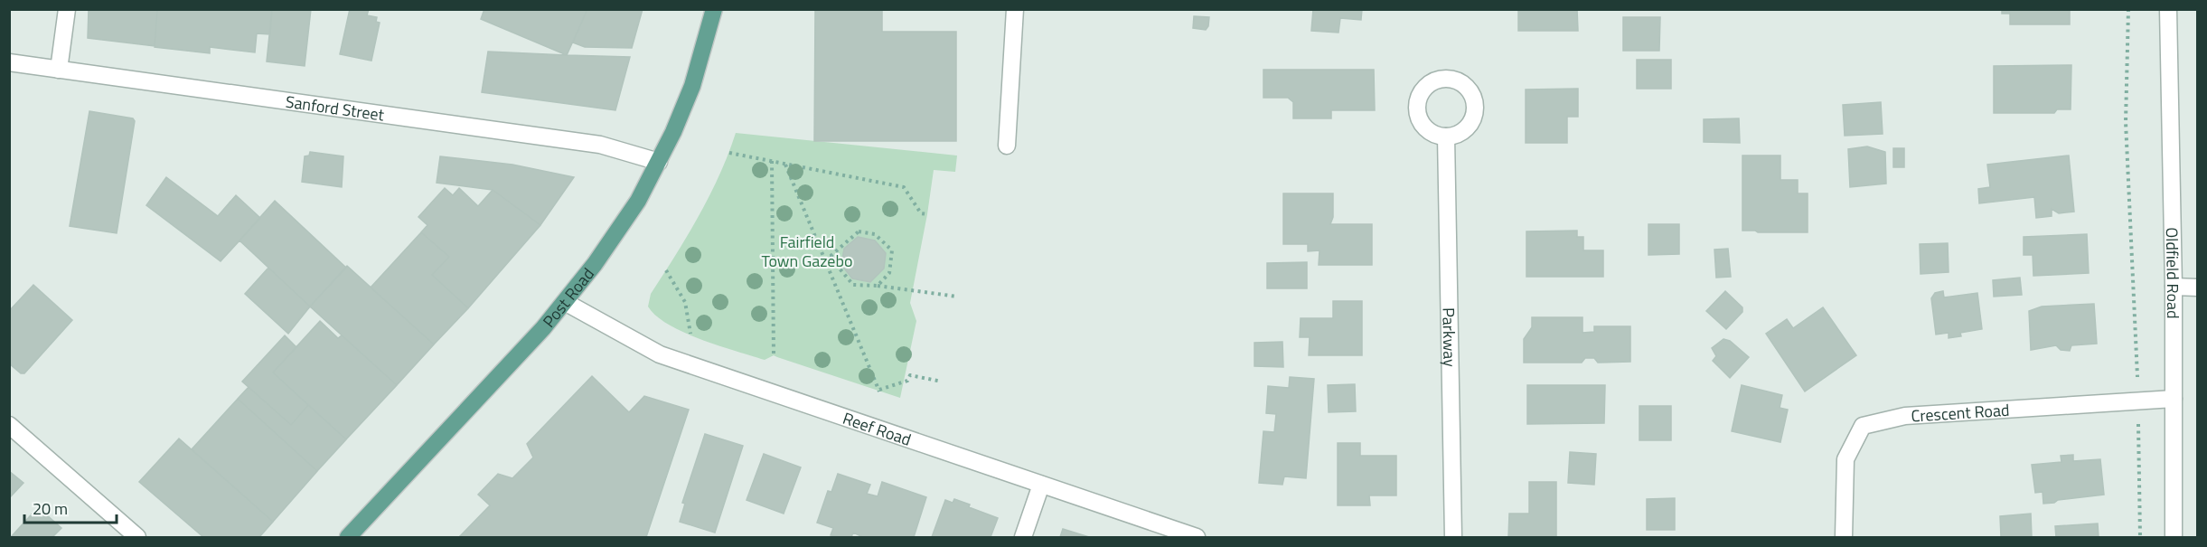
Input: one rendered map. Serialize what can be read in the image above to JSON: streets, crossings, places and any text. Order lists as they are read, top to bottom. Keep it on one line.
{"streets":{"main road":["Post Road"],"street":["Sanford Street","Oldfield Road","Parkway","Crescent Road","Reef Road"]},"crossings":[["Sanford Street","Post Road"],["Oldfield Road","Crescent Road"],["Post Road","Reef Road"]],"parks":["Fairfield Town Gazebo"],"scale_bar":"20 m"}
